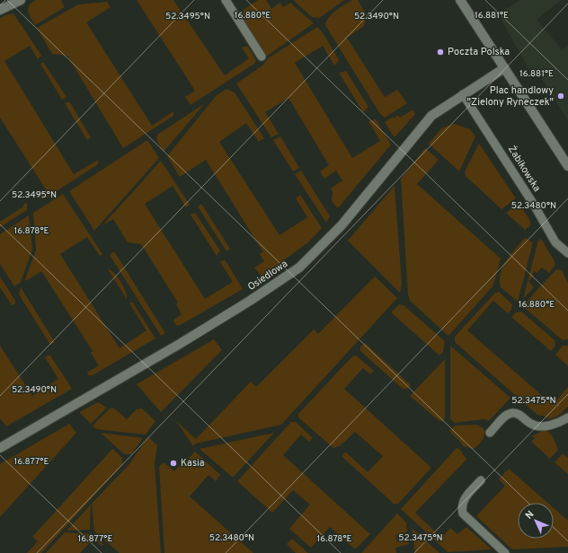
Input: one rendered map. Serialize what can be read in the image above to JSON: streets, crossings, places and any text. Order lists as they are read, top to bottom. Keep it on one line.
{"streets":{"street":["Osiedlowa"],"lane":["Żabikowska"]},"crossings":[["Żabikowska","Osiedlowa"]],"places":["Poczta Polska","Plac handlowy \"Zielony Ryneczek\"","Kasia"],"north":"top left","coordinates":["16.880°E","16.881°E","52.3495°N","52.3490°N","52.3480°N","16.878°E","52.3475°N","16.877°E"]}
